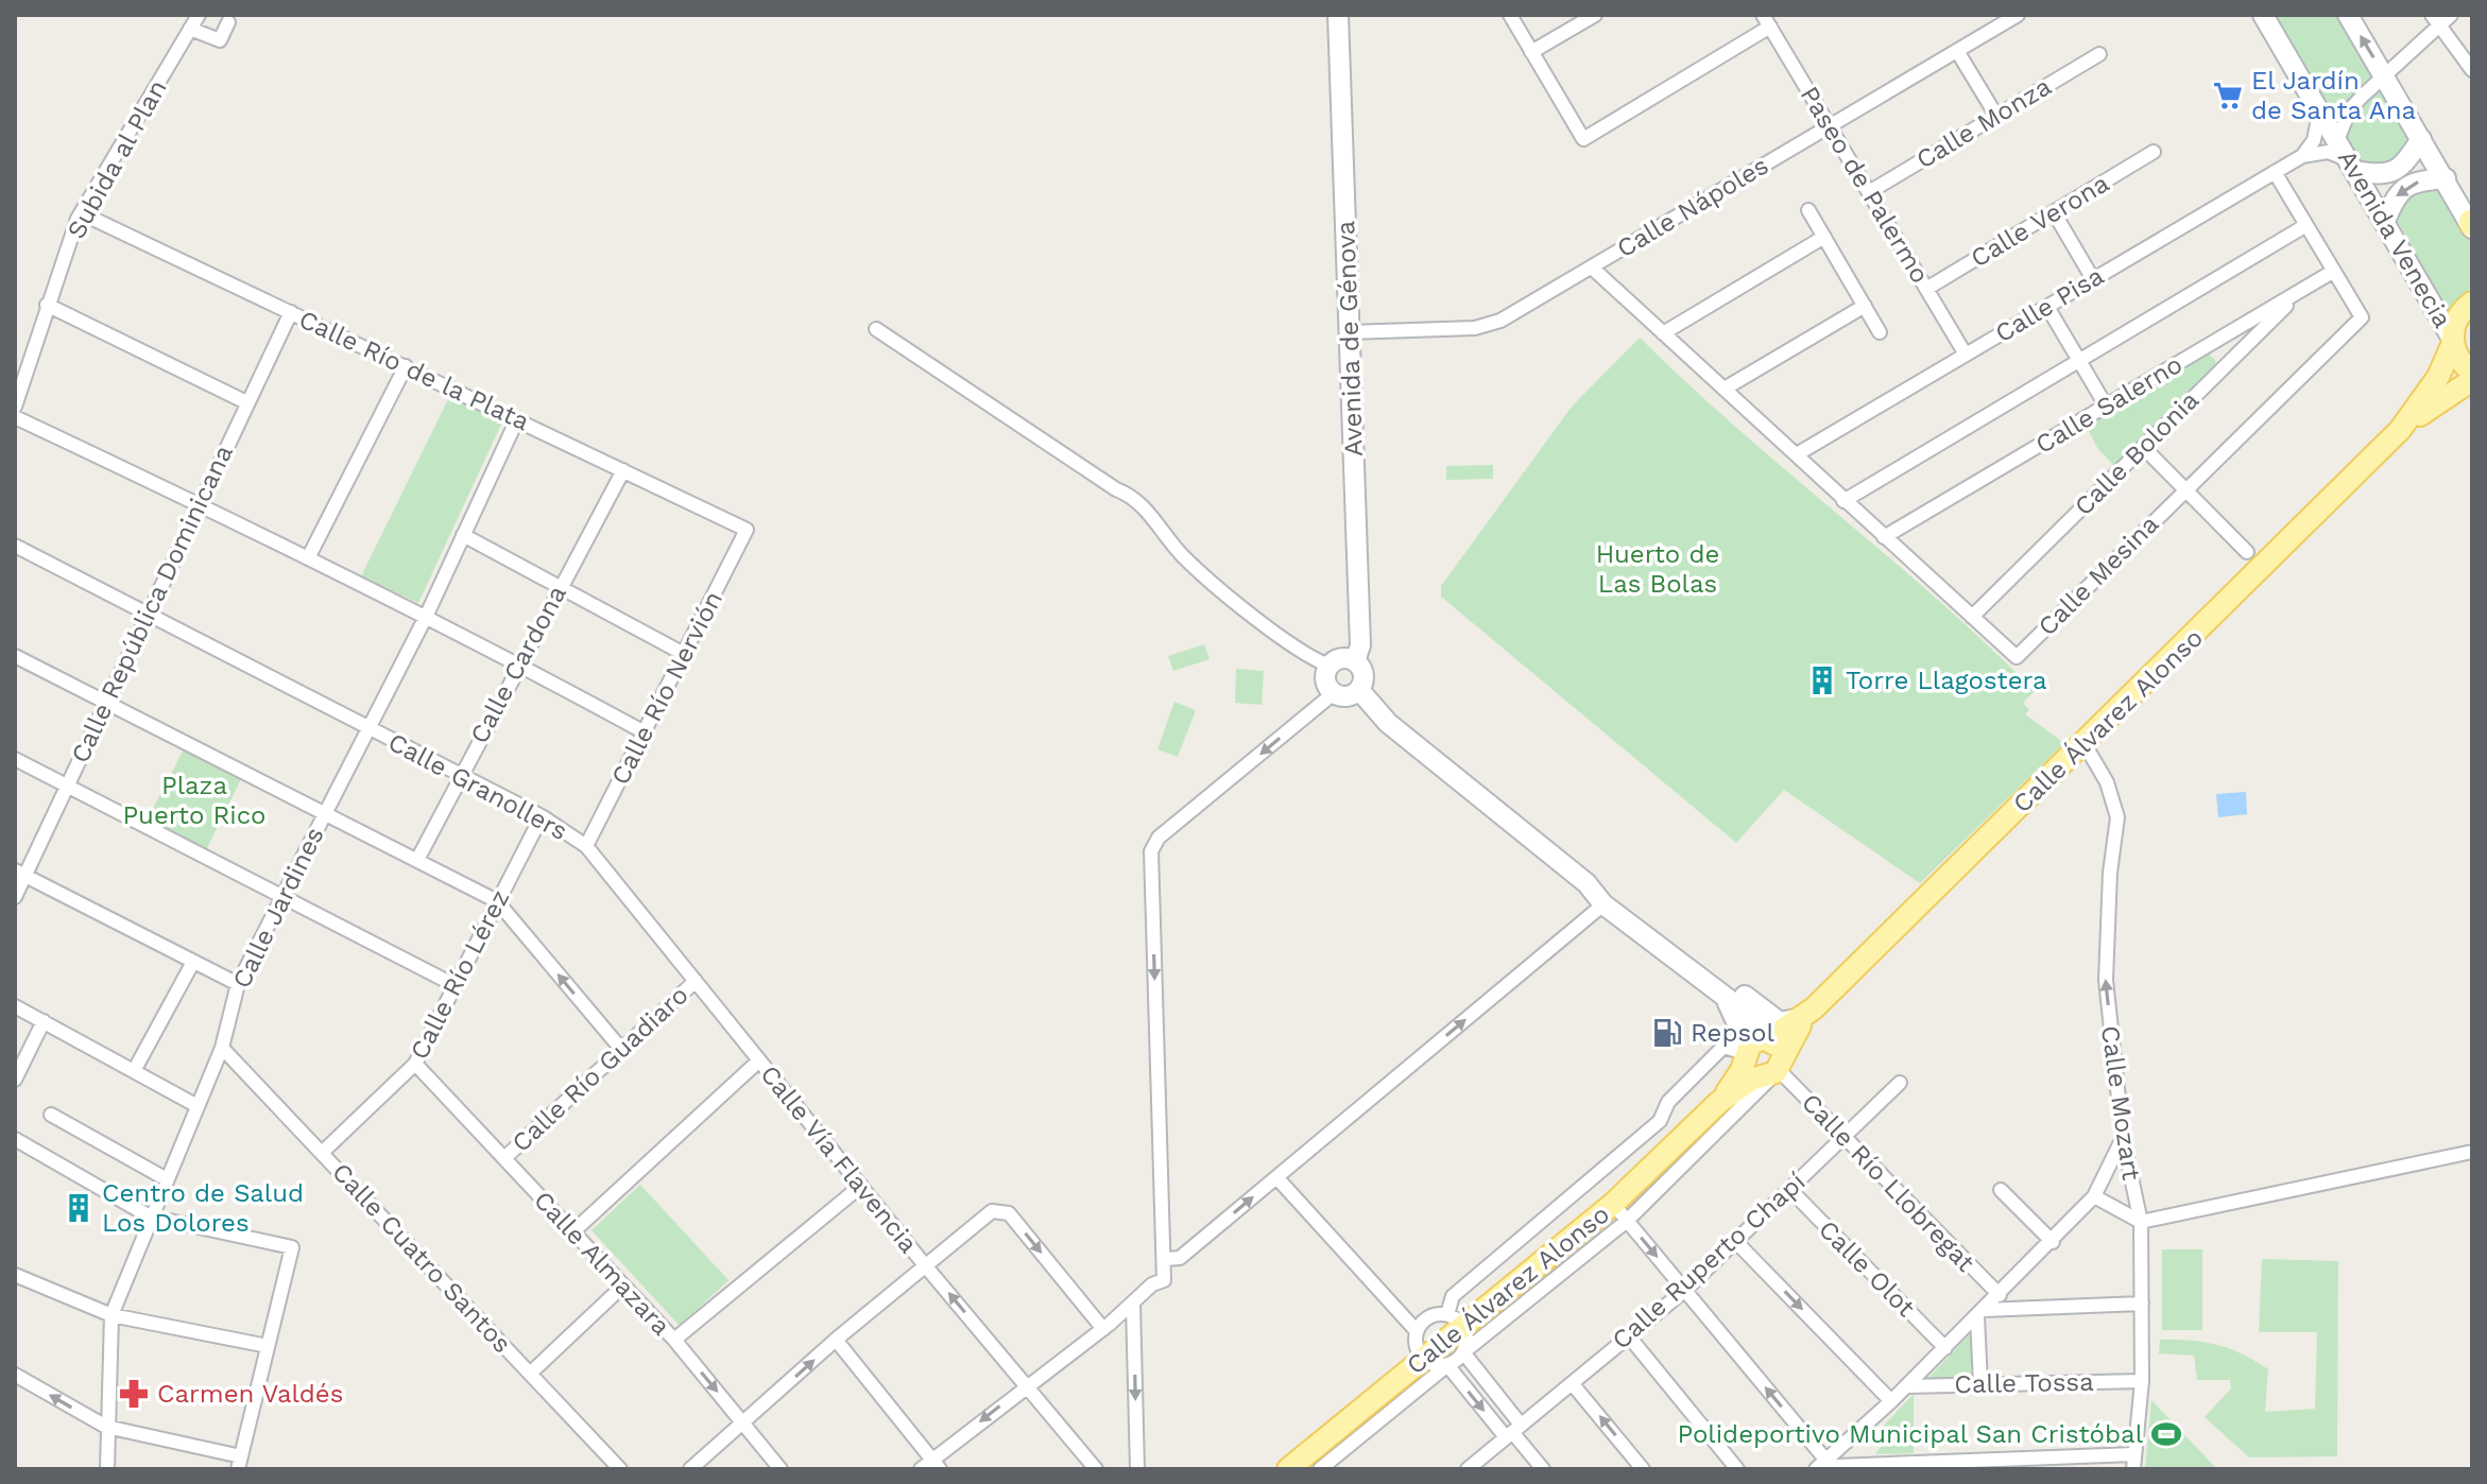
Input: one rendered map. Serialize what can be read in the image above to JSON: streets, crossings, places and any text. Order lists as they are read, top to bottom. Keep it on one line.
{"streets":{"main road":["Calle Álvarez Alonso"],"street":["Calle Monza","Subida al Plan","Paseo de Palermo","Calle Nápoles","Calle Verona","Avenida Venecia","Calle Pisa","Avenida de Génova","Calle Río de la Plata","Calle Salerno","Calle Bolonia","Calle Mesina","Calle República Dominicana","Calle Cardona","Calle Río Nervión","Calle Granollers","Calle Jardines","Calle Río Lérez","Calle Río Guadiaro","Calle Mozart","Calle Vía Flavencia","Calle Río Llobregat","Calle Cuatro Santos","Calle Ruperto Chapí","Calle Almazara","Calle Olot","Calle Tossa"]},"crossings":[["Calle Monza","Paseo de Palermo"],["Subida al Plan","Calle Río de la Plata"],["Paseo de Palermo","Calle Nápoles"],["Paseo de Palermo","Calle Verona"],["Paseo de Palermo","Calle Pisa"],["Calle Nápoles","Avenida de Génova"],["Calle Nápoles","Calle Mesina"],["Avenida Venecia","Calle Álvarez Alonso"],["Calle Pisa","Calle Mesina"],["Calle Río de la Plata","Calle República Dominicana"],["Calle Río de la Plata","Calle Cardona"],["Calle Río de la Plata","Calle Río Nervión"],["Calle Río de la Plata","Calle Jardines"],["Calle Salerno","Calle Bolonia"],["Calle Salerno","Calle Mesina"],["Calle Bolonia","Calle Mesina"],["Calle República Dominicana","Calle Granollers"],["Calle Cardona","Calle Granollers"],["Calle Río Nervión","Calle Granollers"],["Calle Río Nervión","Calle Vía Flavencia"],["Calle Álvarez Alonso","Calle Mozart"],["Calle Álvarez Alonso","Calle Río Llobregat"],["Calle Granollers","Calle Jardines"],["Calle Granollers","Calle Río Lérez"],["Calle Granollers","Calle Vía Flavencia"],["Calle Jardines","Calle Cuatro Santos"],["Calle Río Lérez","Calle Cuatro Santos"],["Calle Río Lérez","Calle Almazara"],["Calle Río Guadiaro","Calle Vía Flavencia"],["Calle Río Guadiaro","Calle Almazara"],["Calle Mozart","Calle Tossa"],["Calle Río Llobregat","Calle Ruperto Chapí"],["Calle Ruperto Chapí","Calle Olot"]],"one_way":["Calle Mozart"],"parks":["Huerto de Las Bolas","Plaza Puerto Rico"],"places":{"supermarket":["El Jardín de Santa Ana"],"building":["Torre Llagostera","Centro de Salud Los Dolores"],"fuel station":["Repsol"],"pharmacy":["Carmen Valdés"],"sports":["Polideportivo Municipal San Cristóbal"]}}
